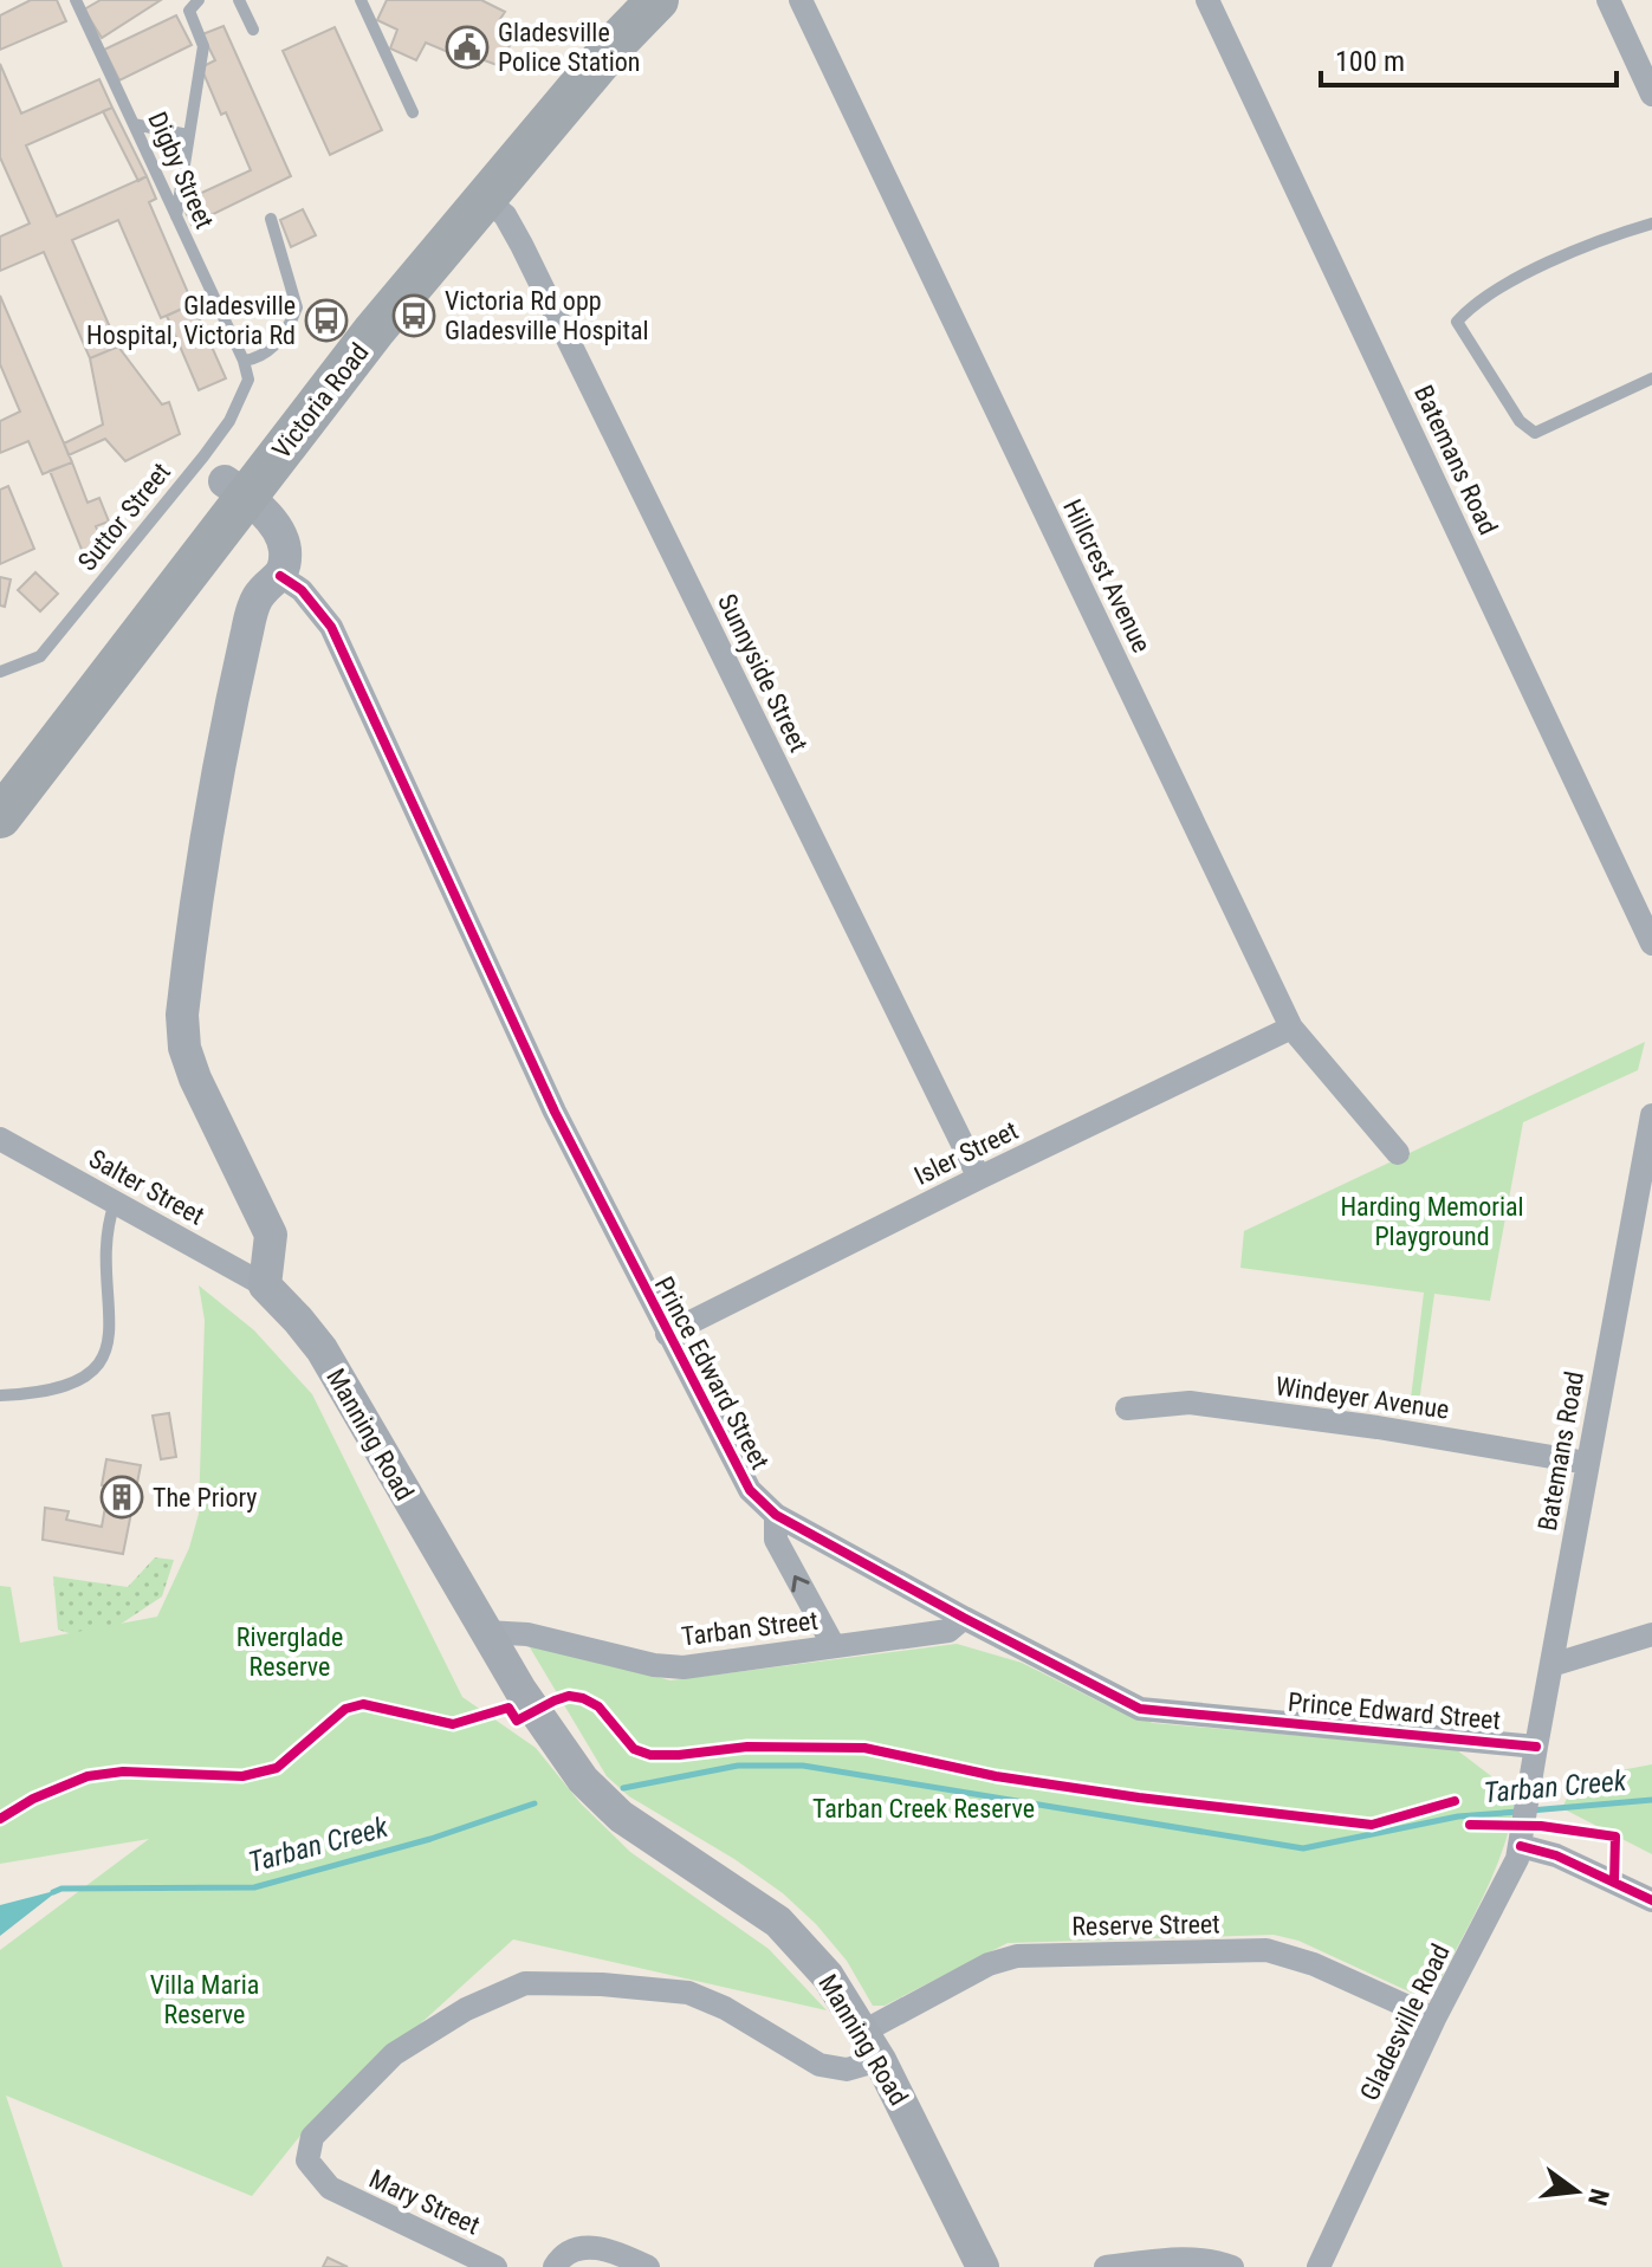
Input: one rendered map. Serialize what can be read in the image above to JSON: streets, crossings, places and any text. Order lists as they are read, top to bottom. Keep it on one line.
{"streets":{"highway":["Victoria Road"],"street":["Batemans Road","Hillcrest Avenue","Sunnyside Street","Isler Street","Salter Street","Prince Edward Street","Windeyer Avenue","Manning Road","Tarban Street","Reserve Street","Gladesville Road","Mary Street"],"lane":["Digby Street","Suttor Street"]},"crossings":[["Digby Street","Suttor Street"],["Victoria Road","Sunnyside Street"],["Batemans Road","Prince Edward Street"],["Batemans Road","Windeyer Avenue"],["Batemans Road","Gladesville Road"],["Hillcrest Avenue","Isler Street"],["Sunnyside Street","Isler Street"],["Isler Street","Prince Edward Street"],["Salter Street","Manning Road"],["Prince Edward Street","Tarban Street"],["Manning Road","Tarban Street"],["Manning Road","Reserve Street"],["Reserve Street","Gladesville Road"],["Reserve Street","Mary Street"]],"water":["Tarban Creek"],"parks":["Harding Memorial Playground","Riverglade Reserve","Tarban Creek Reserve","Villa Maria Reserve"],"places":{"public building":["Gladesville Police Station"],"bus stop":["Victoria Rd opp Gladesville Hospital","Gladesville Hospital, Victoria Rd"],"building":["The Priory"]},"scale_bar":"100 m","north":"right"}
